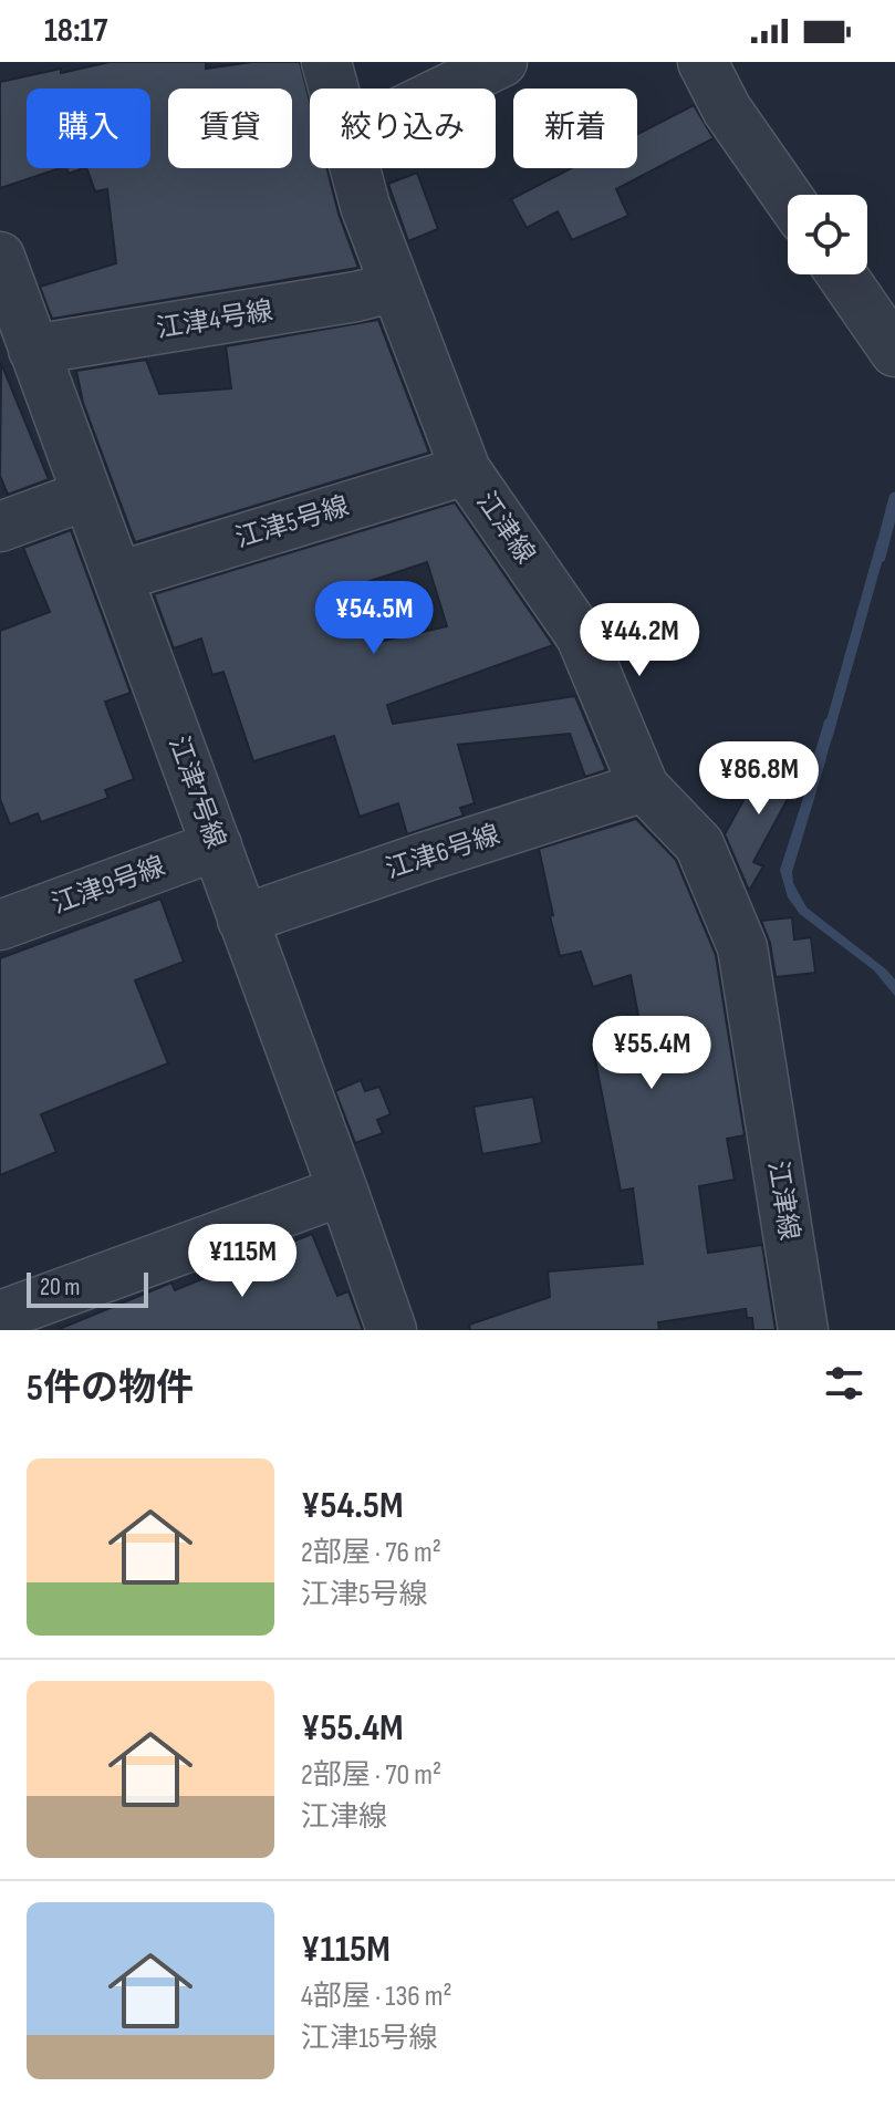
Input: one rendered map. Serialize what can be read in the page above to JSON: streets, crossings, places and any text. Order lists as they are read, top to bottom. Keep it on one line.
{"streets":{"street":["江津4号線","江津5号線","江津線","江津7号線","江津6号線","江津9号線"]},"crossings":[["江津4号線","江津線"],["江津4号線","江津7号線"],["江津5号線","江津線"],["江津5号線","江津7号線"],["江津線","江津6号線"],["江津7号線","江津6号線"],["江津7号線","江津9号線"]],"scale_bar":"20 m","page":{"status":"18:17","chip":["購入","賃貸","絞り込み","新着"],"price":["¥54.5M","¥44.2M","¥86.8M","¥55.4M","¥115M"],"scale":"20 m","heading":"5件の物件","list":[{"name":"¥54.5M","note":"2部屋 · 76 m² · 江津5号線"},{"name":"¥55.4M","note":"2部屋 · 70 m² · 江津線"},{"name":"¥115M","note":"4部屋 · 136 m² · 江津15号線"}]}}
